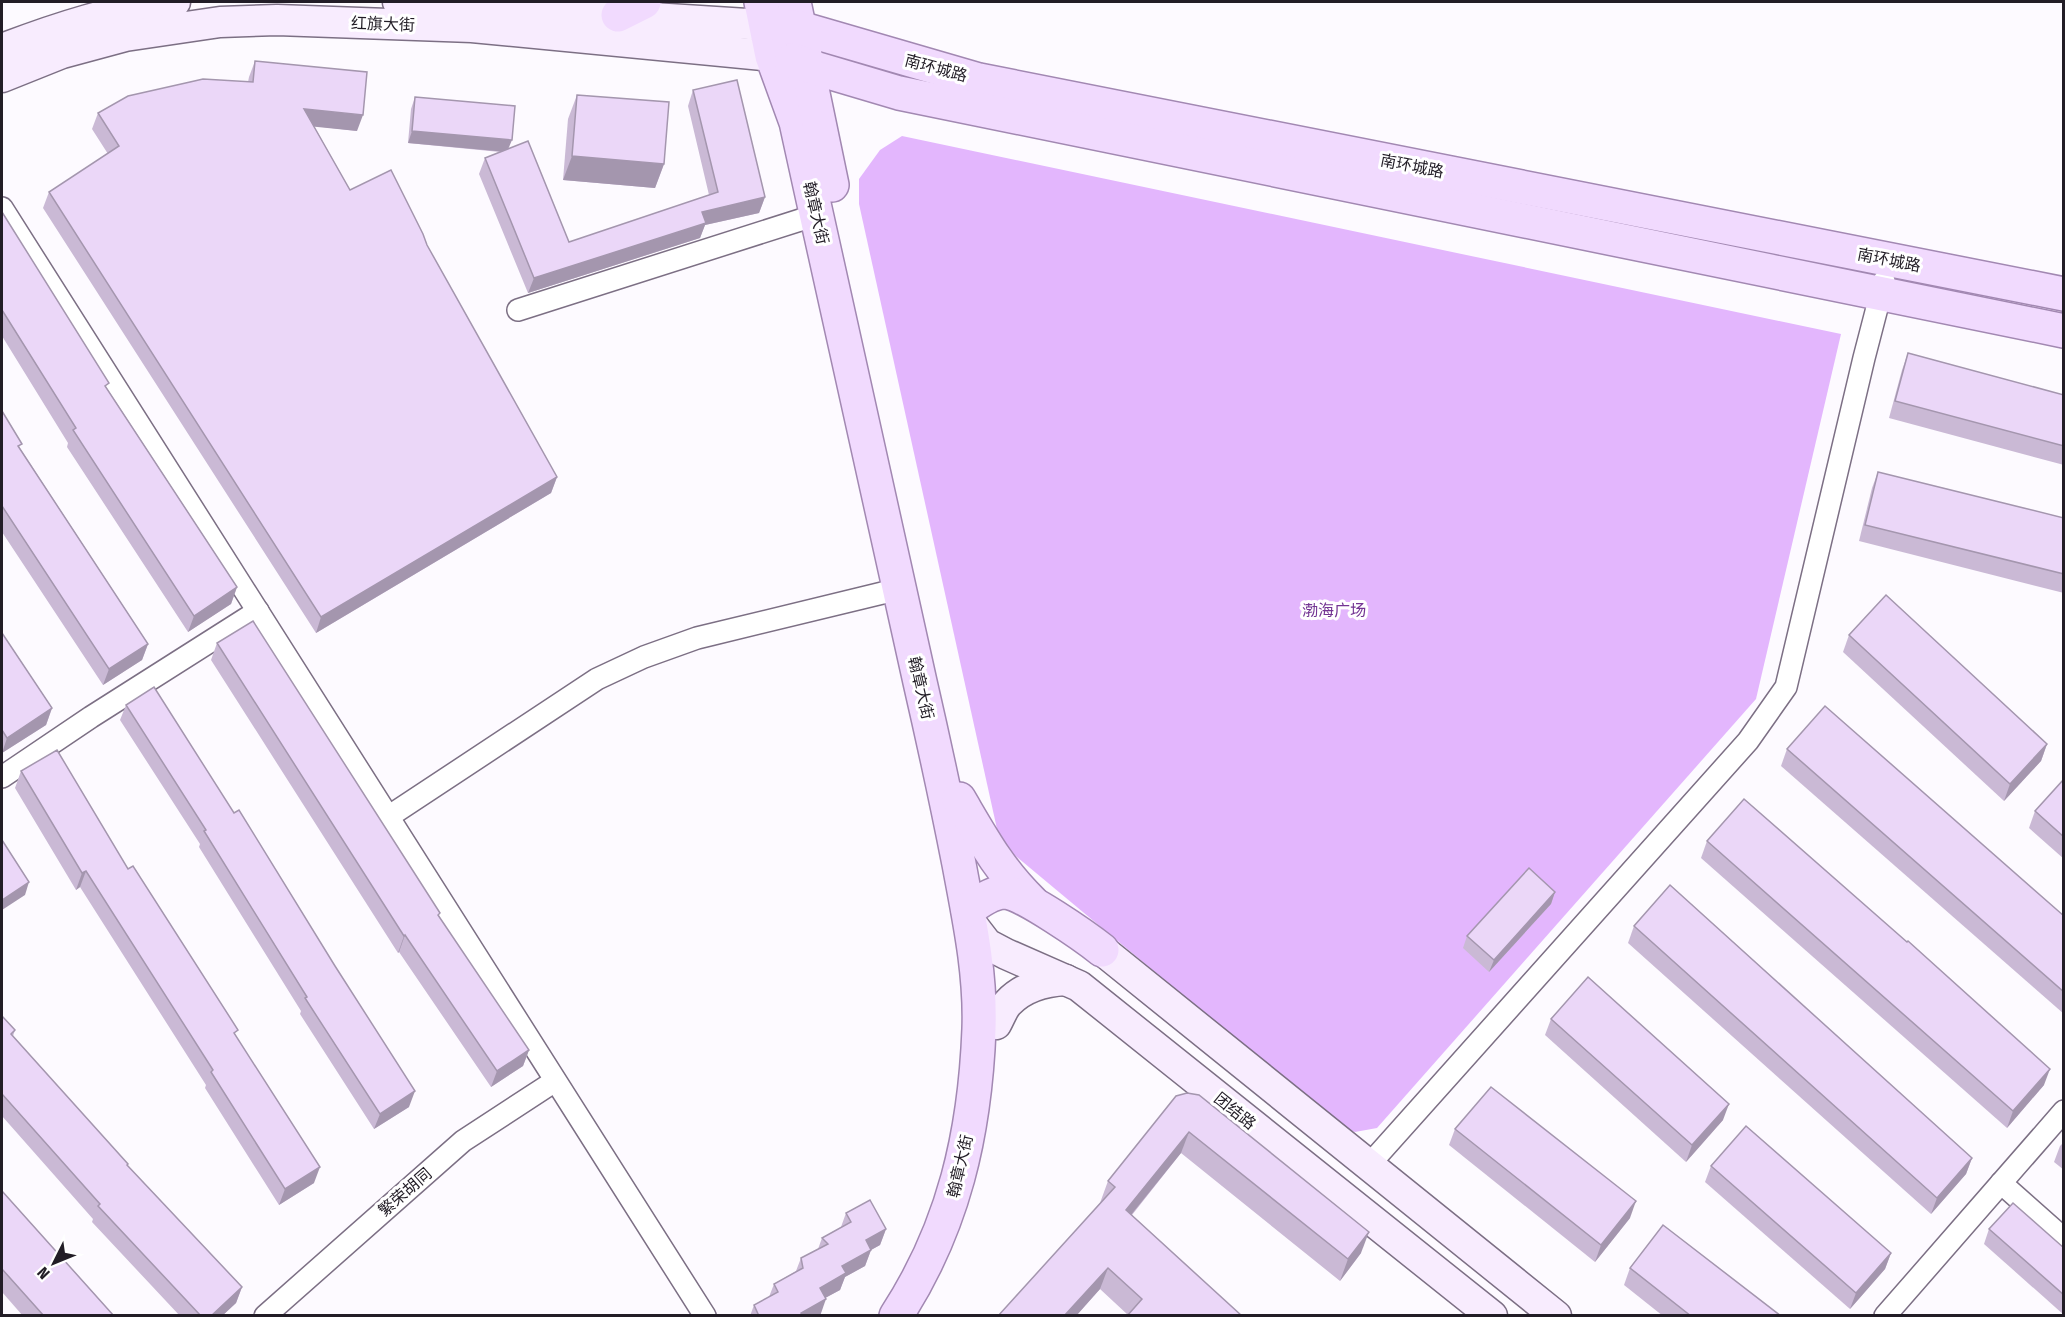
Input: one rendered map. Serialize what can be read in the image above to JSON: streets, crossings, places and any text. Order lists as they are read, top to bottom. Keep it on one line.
{"streets":{"main road":["红旗大街","南环城路","翰章大街","团结路"],"street":["繁荣胡同"]},"crossings":[["红旗大街","南环城路"],["红旗大街","翰章大街"],["南环城路","翰章大街"],["翰章大街","团结路"]],"parks":["渤海广场"],"north":"bottom left"}
